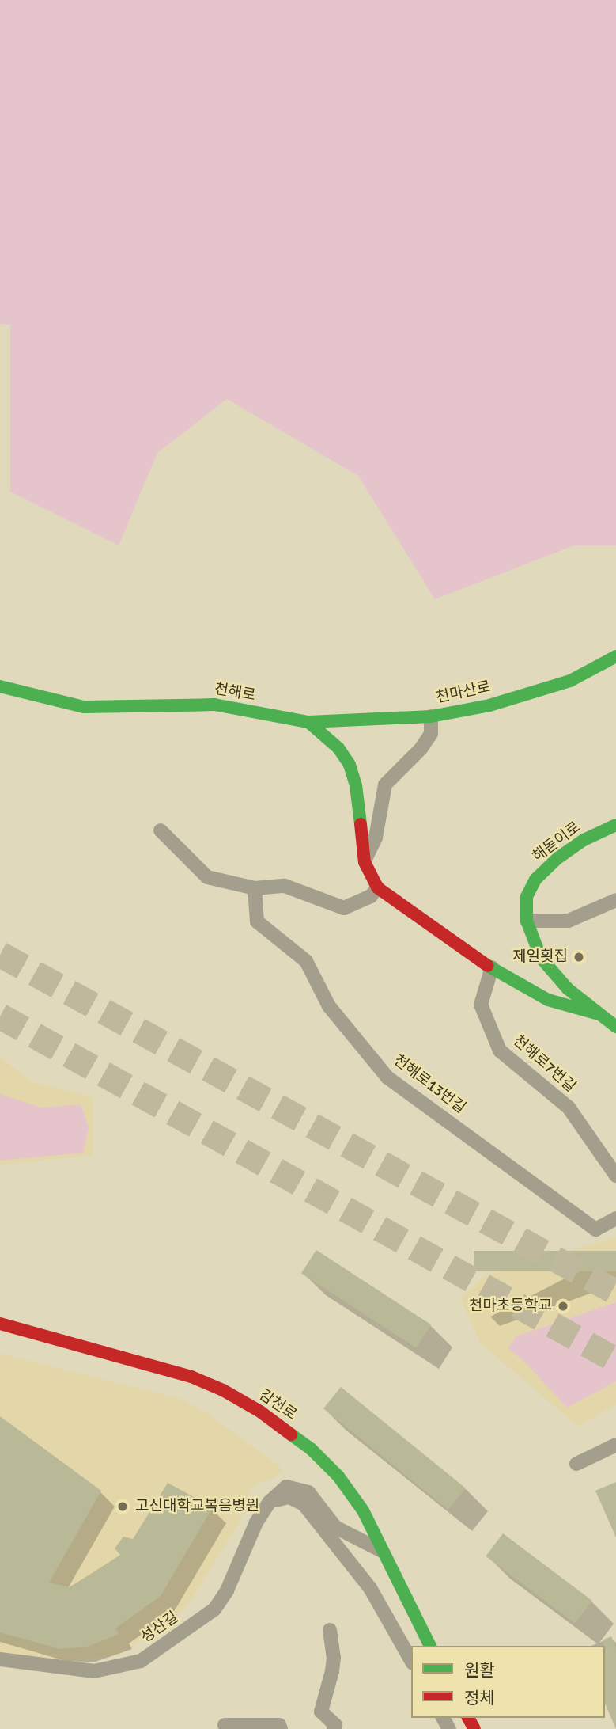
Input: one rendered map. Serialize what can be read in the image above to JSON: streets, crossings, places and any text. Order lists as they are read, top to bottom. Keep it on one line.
{"streets":{"street":["천해로","천마산로","해돋이로","천해로7번길","천해로13번길","감천로","성산길"]},"crossings":[["천해로","천마산로"],["감천로","성산길"]],"places":["제일횟집","천마초등학교","고신대학교복음병원"],"legend":["원활","정체"]}
